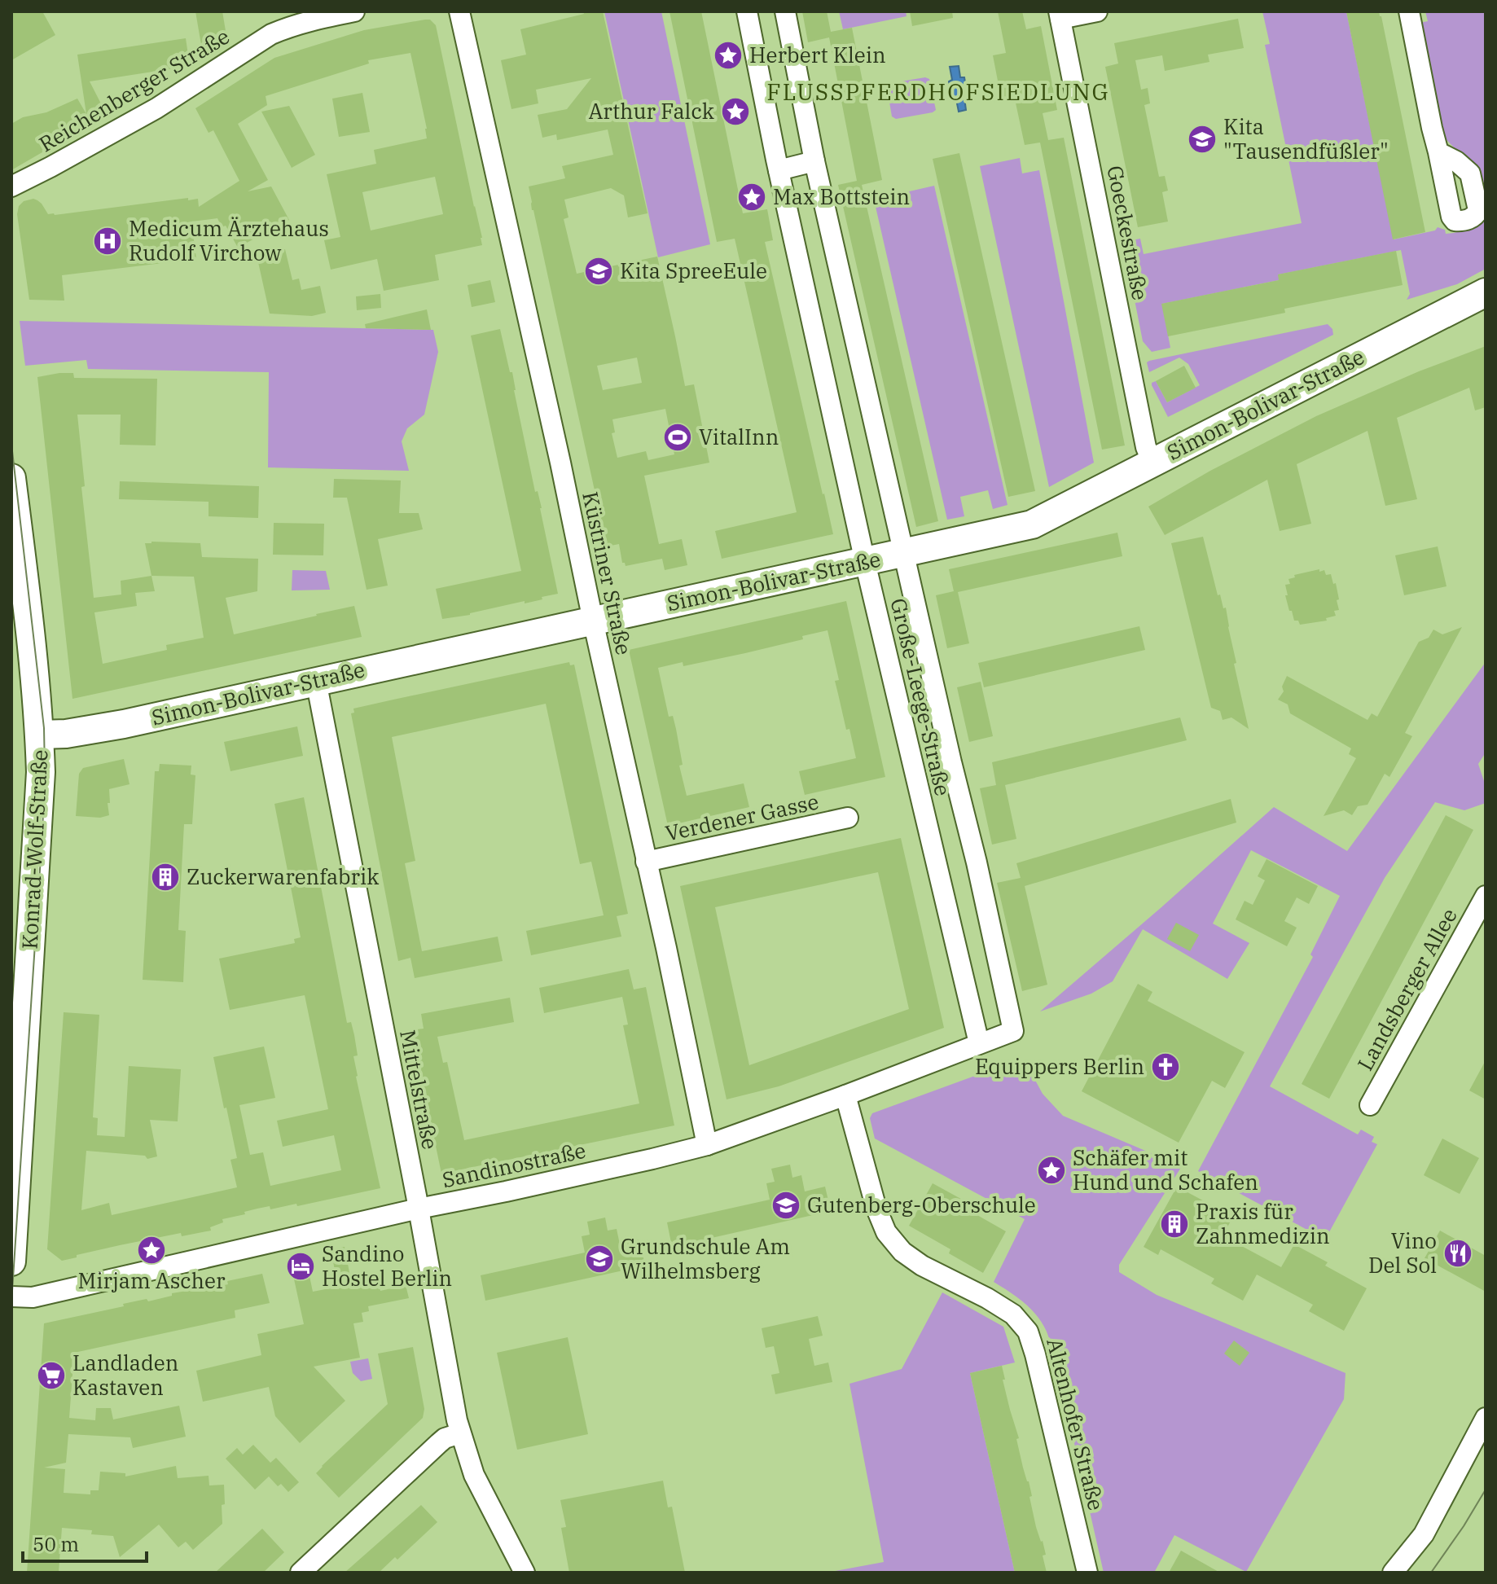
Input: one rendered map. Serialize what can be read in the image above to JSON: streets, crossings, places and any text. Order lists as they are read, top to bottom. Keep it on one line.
{"streets":{"street":["Reichenberger Straße","Goeckestraße","Simon-Bolivar-Straße","Küstriner Straße","Große-Leege-Straße","Verdener Gasse","Konrad-Wolf-Straße","Landsberger Allee","Mittelstraße","Sandinostraße","Altenhofer Straße"]},"crossings":[["Goeckestraße","Simon-Bolivar-Straße"],["Simon-Bolivar-Straße","Küstriner Straße"],["Simon-Bolivar-Straße","Große-Leege-Straße"],["Simon-Bolivar-Straße","Konrad-Wolf-Straße"],["Simon-Bolivar-Straße","Mittelstraße"],["Küstriner Straße","Verdener Gasse"],["Küstriner Straße","Sandinostraße"],["Große-Leege-Straße","Sandinostraße"],["Mittelstraße","Sandinostraße"],["Sandinostraße","Altenhofer Straße"]],"districts":["FLUSSPFERDHOFSIEDLUNG"],"places":{"place":["Herbert Klein","Arthur Falck","Max Bottstein","Schäfer mit Hund und Schafen","Mirjam Ascher"],"school or university":["Kita \"Tausendfüßler\"","Kita SpreeEule","Gutenberg-Oberschule","Grundschule Am Wilhelmsberg"],"hospital":["Medicum Ärztehaus Rudolf Virchow"],"sports":["VitalInn"],"building":["Zuckerwarenfabrik","Praxis für Zahnmedizin"],"church":["Equippers Berlin"],"restaurant":["Vino Del Sol"],"hotel":["Sandino Hostel Berlin"],"supermarket":["Landladen Kastaven"]},"scale_bar":"50 m"}
